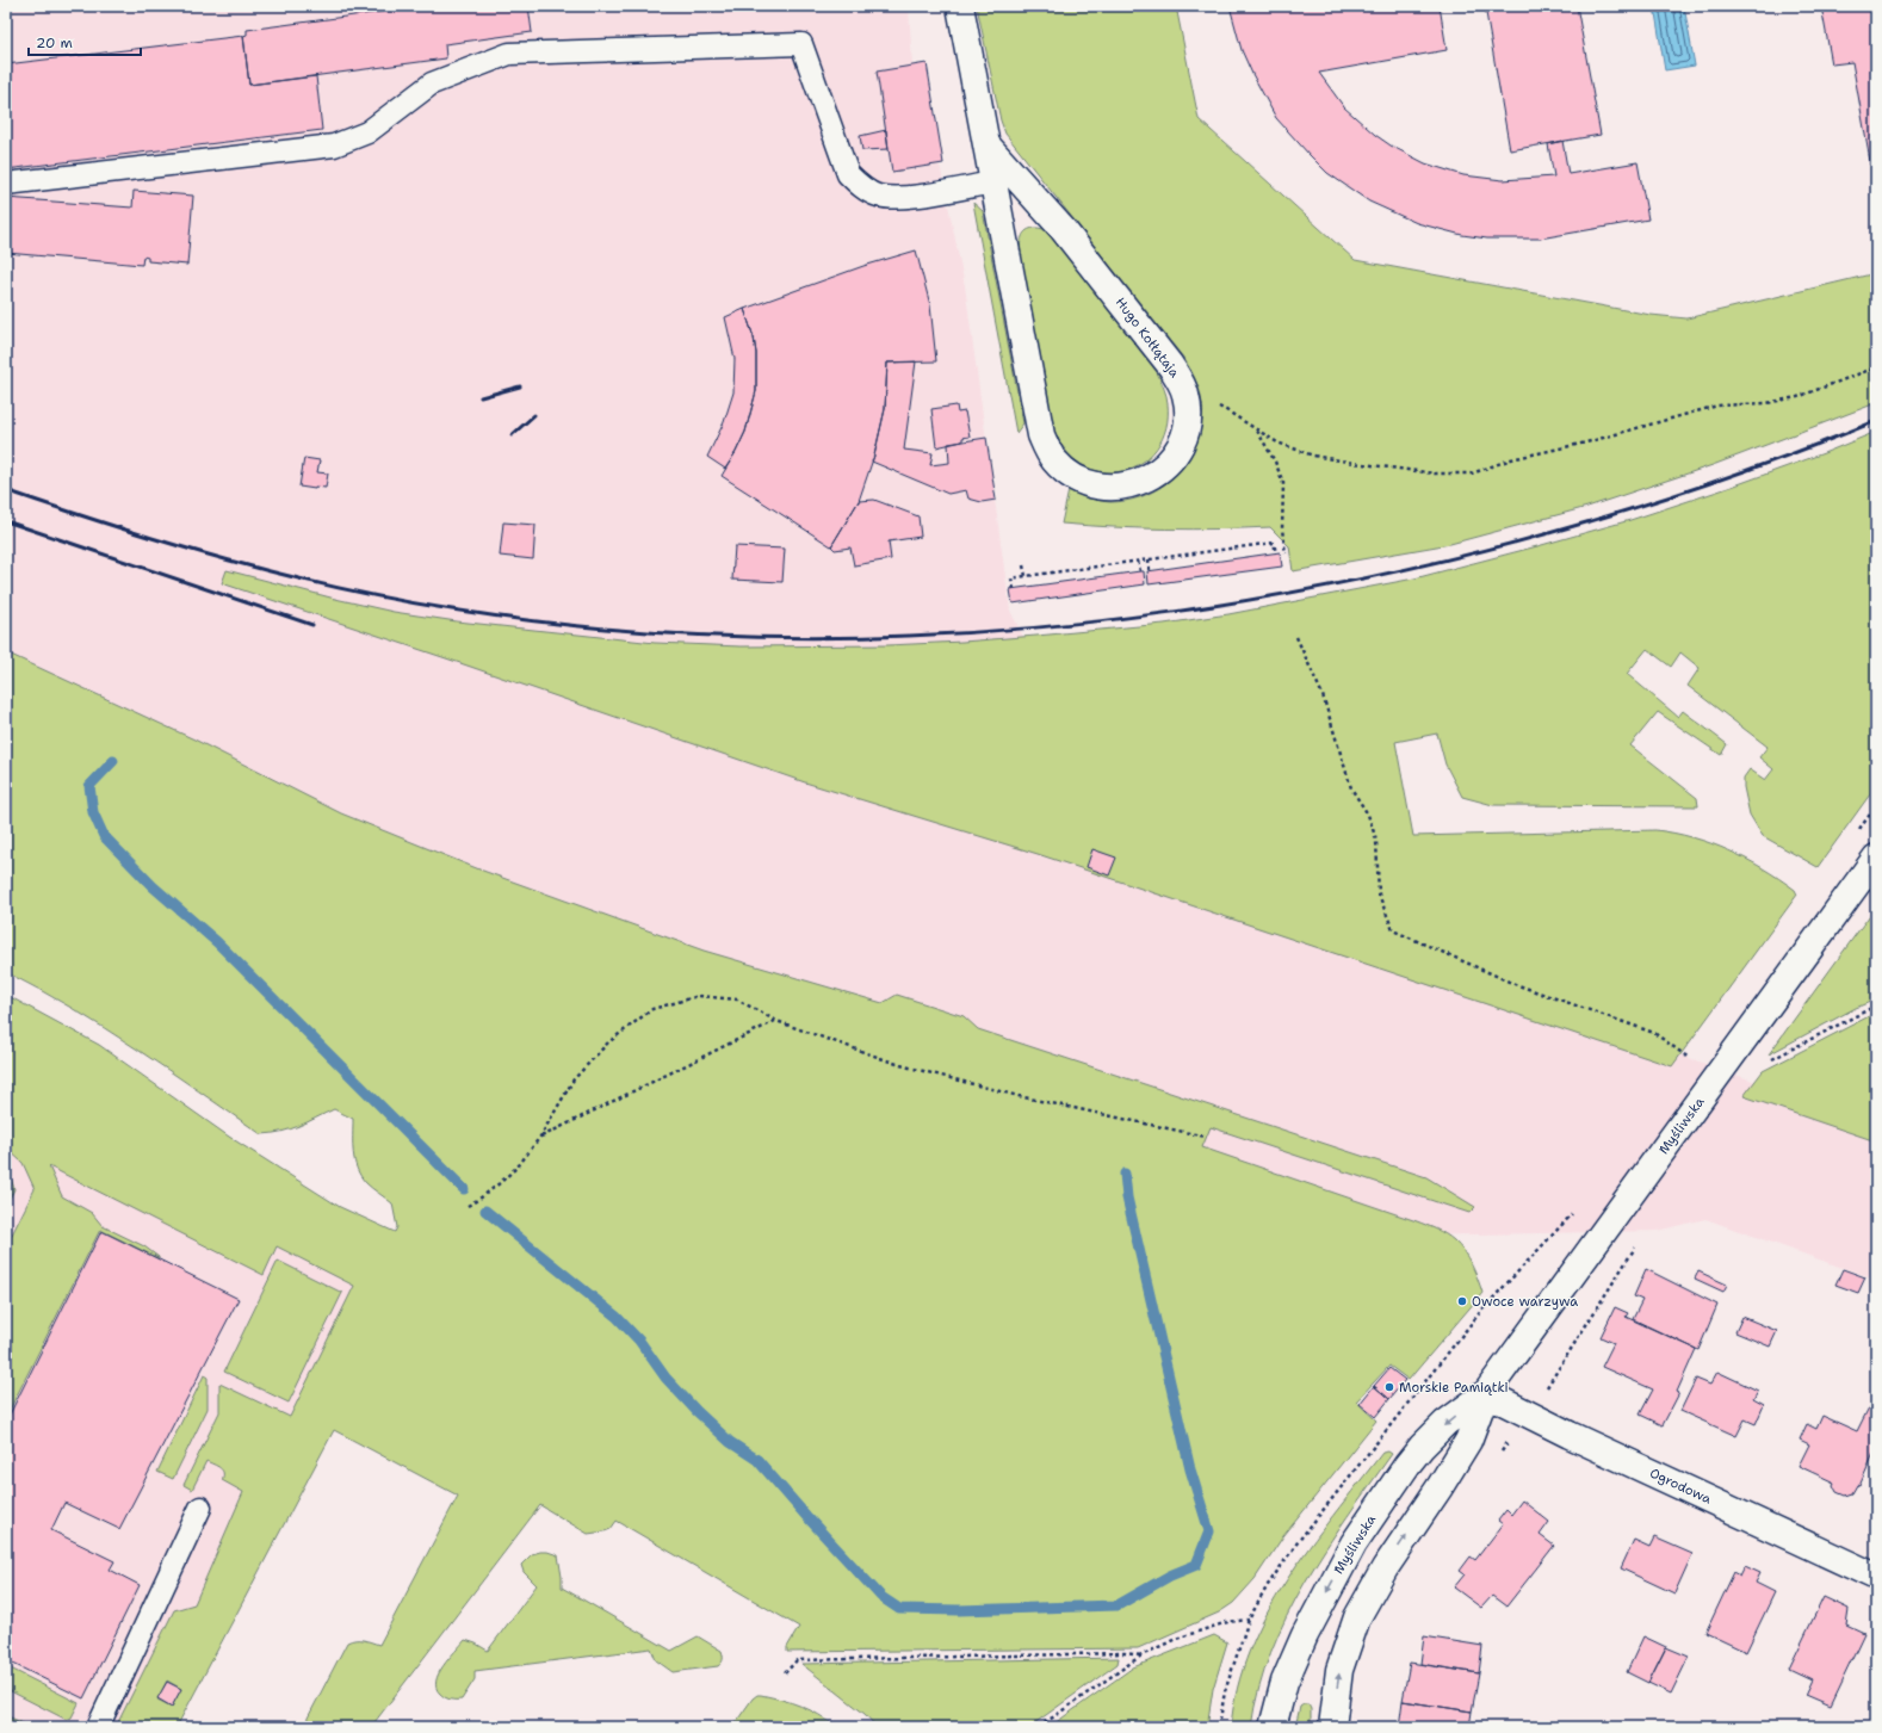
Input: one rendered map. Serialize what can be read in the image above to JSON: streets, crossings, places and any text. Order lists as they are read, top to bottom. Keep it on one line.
{"streets":{"street":["Hugo Kołłątaja","Myśliwska","Ogrodowa"]},"crossings":[["Myśliwska","Ogrodowa"]],"places":["Owoce warzywa","Morskie Pamiątki"],"scale_bar":"20 m"}
